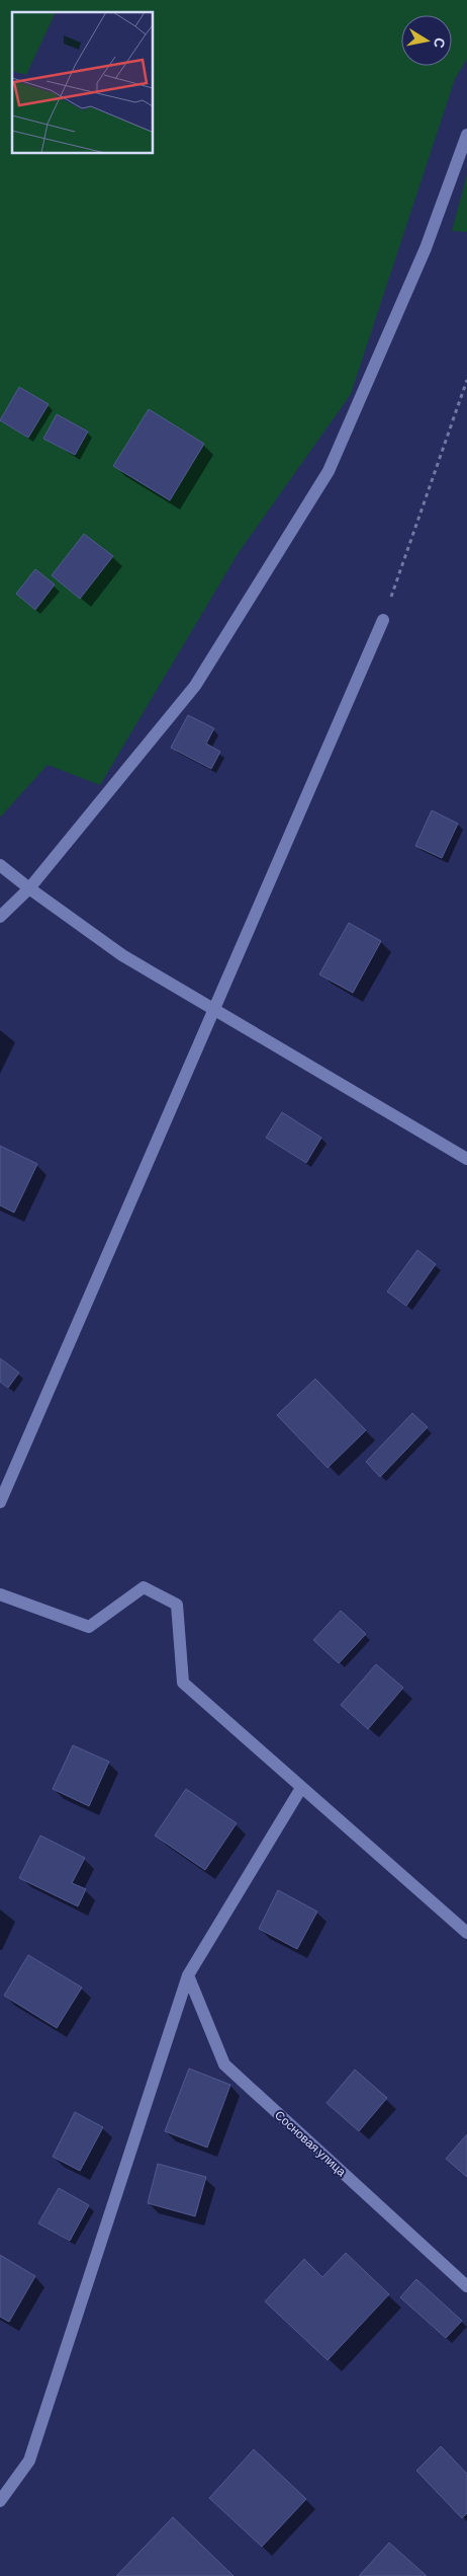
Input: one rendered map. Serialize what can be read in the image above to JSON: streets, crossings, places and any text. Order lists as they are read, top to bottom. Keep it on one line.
{"streets":{"street":["Сосновая улица"]},"north":"right"}
